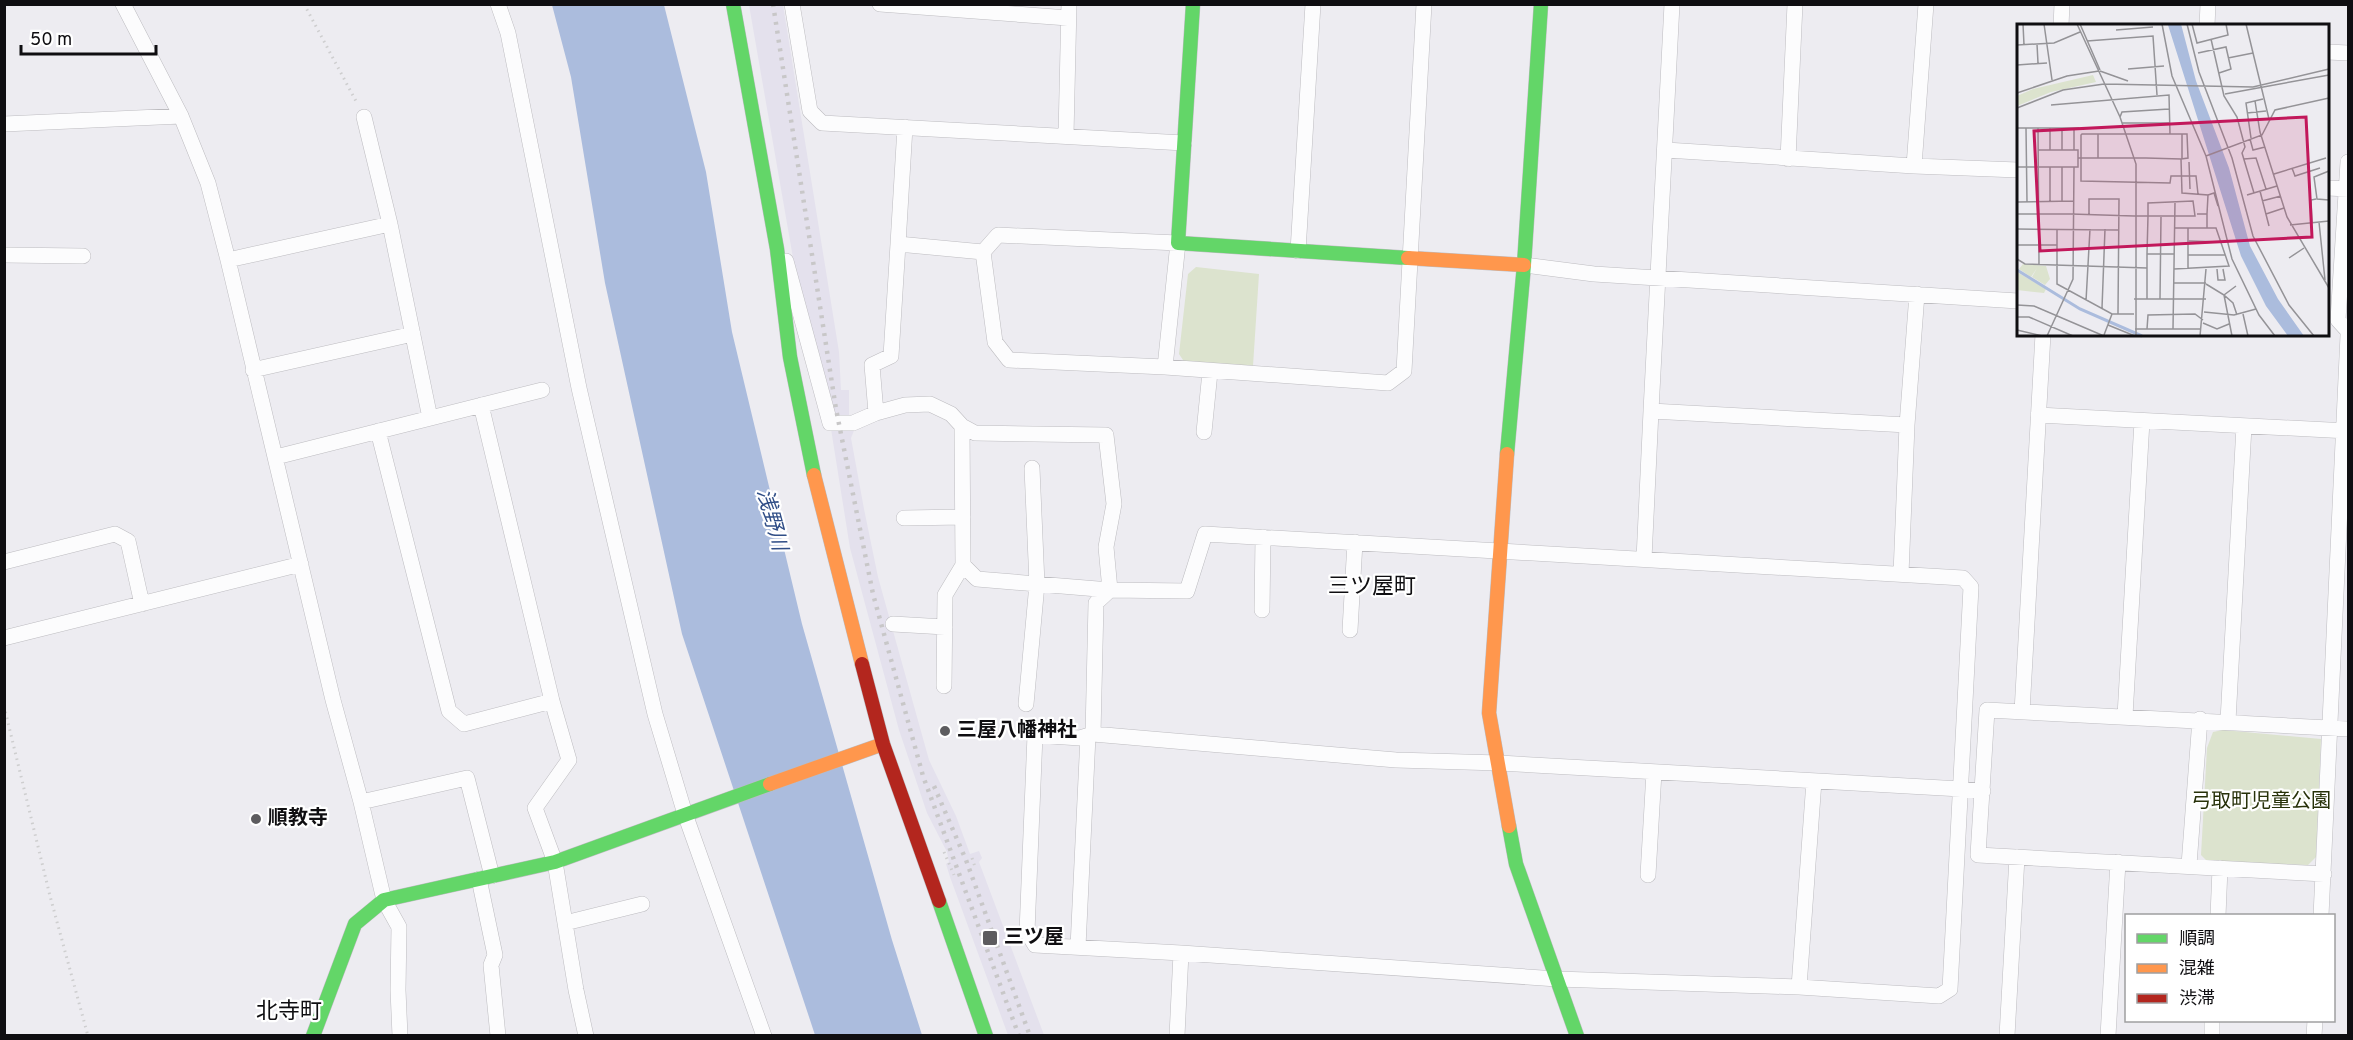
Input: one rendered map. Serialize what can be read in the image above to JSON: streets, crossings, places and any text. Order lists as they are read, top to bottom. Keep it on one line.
{"districts":["三ツ屋町","北寺町"],"water":["浅野川"],"parks":["弓取町児童公園"],"places":{"other":["三屋八幡神社","順教寺"],"transit":["三ツ屋"]},"legend":["順調","混雑","渋滞"],"scale_bar":"50 m"}
